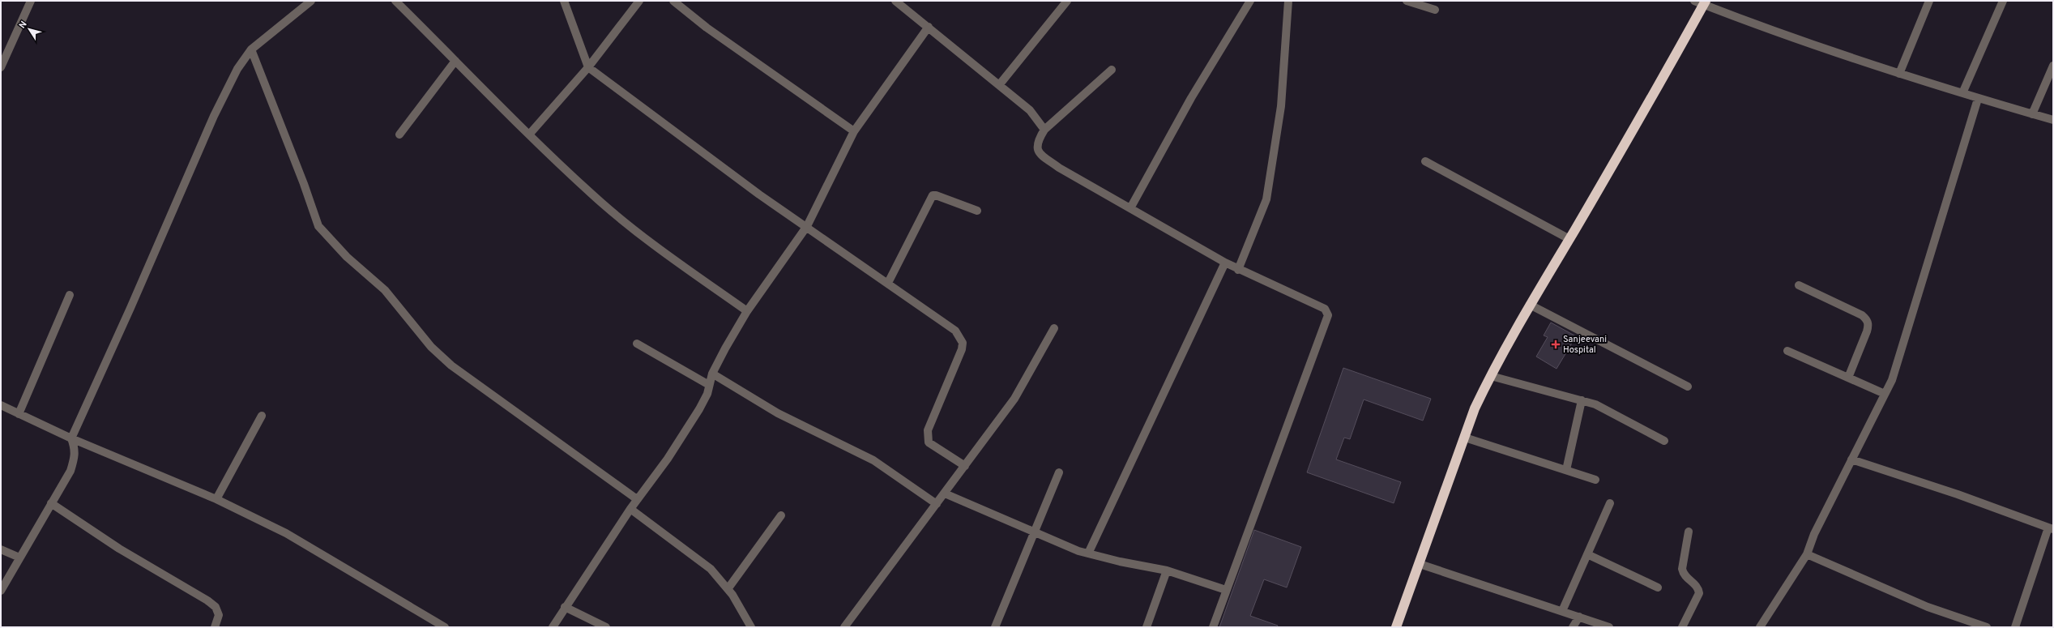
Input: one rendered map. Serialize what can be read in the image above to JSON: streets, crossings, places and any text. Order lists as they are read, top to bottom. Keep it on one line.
{"places":{"health":["Sanjeevani Hospital"]},"north":"top left"}
